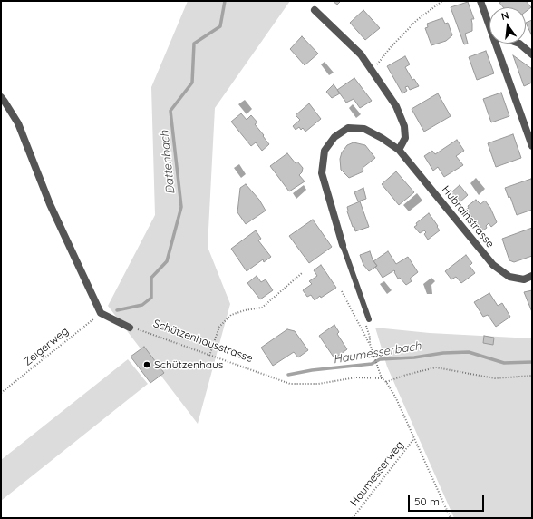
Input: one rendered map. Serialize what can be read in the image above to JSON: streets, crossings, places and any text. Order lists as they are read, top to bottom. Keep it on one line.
{"streets":{"street":["Hubrainstrasse"],"path":["Schützenhausstrasse","Zeigerweg","Haumesserweg"]},"water":["Dattenbach","Haumesserbach"],"places":["Schützenhaus"],"scale_bar":"50 m","north":"top"}
